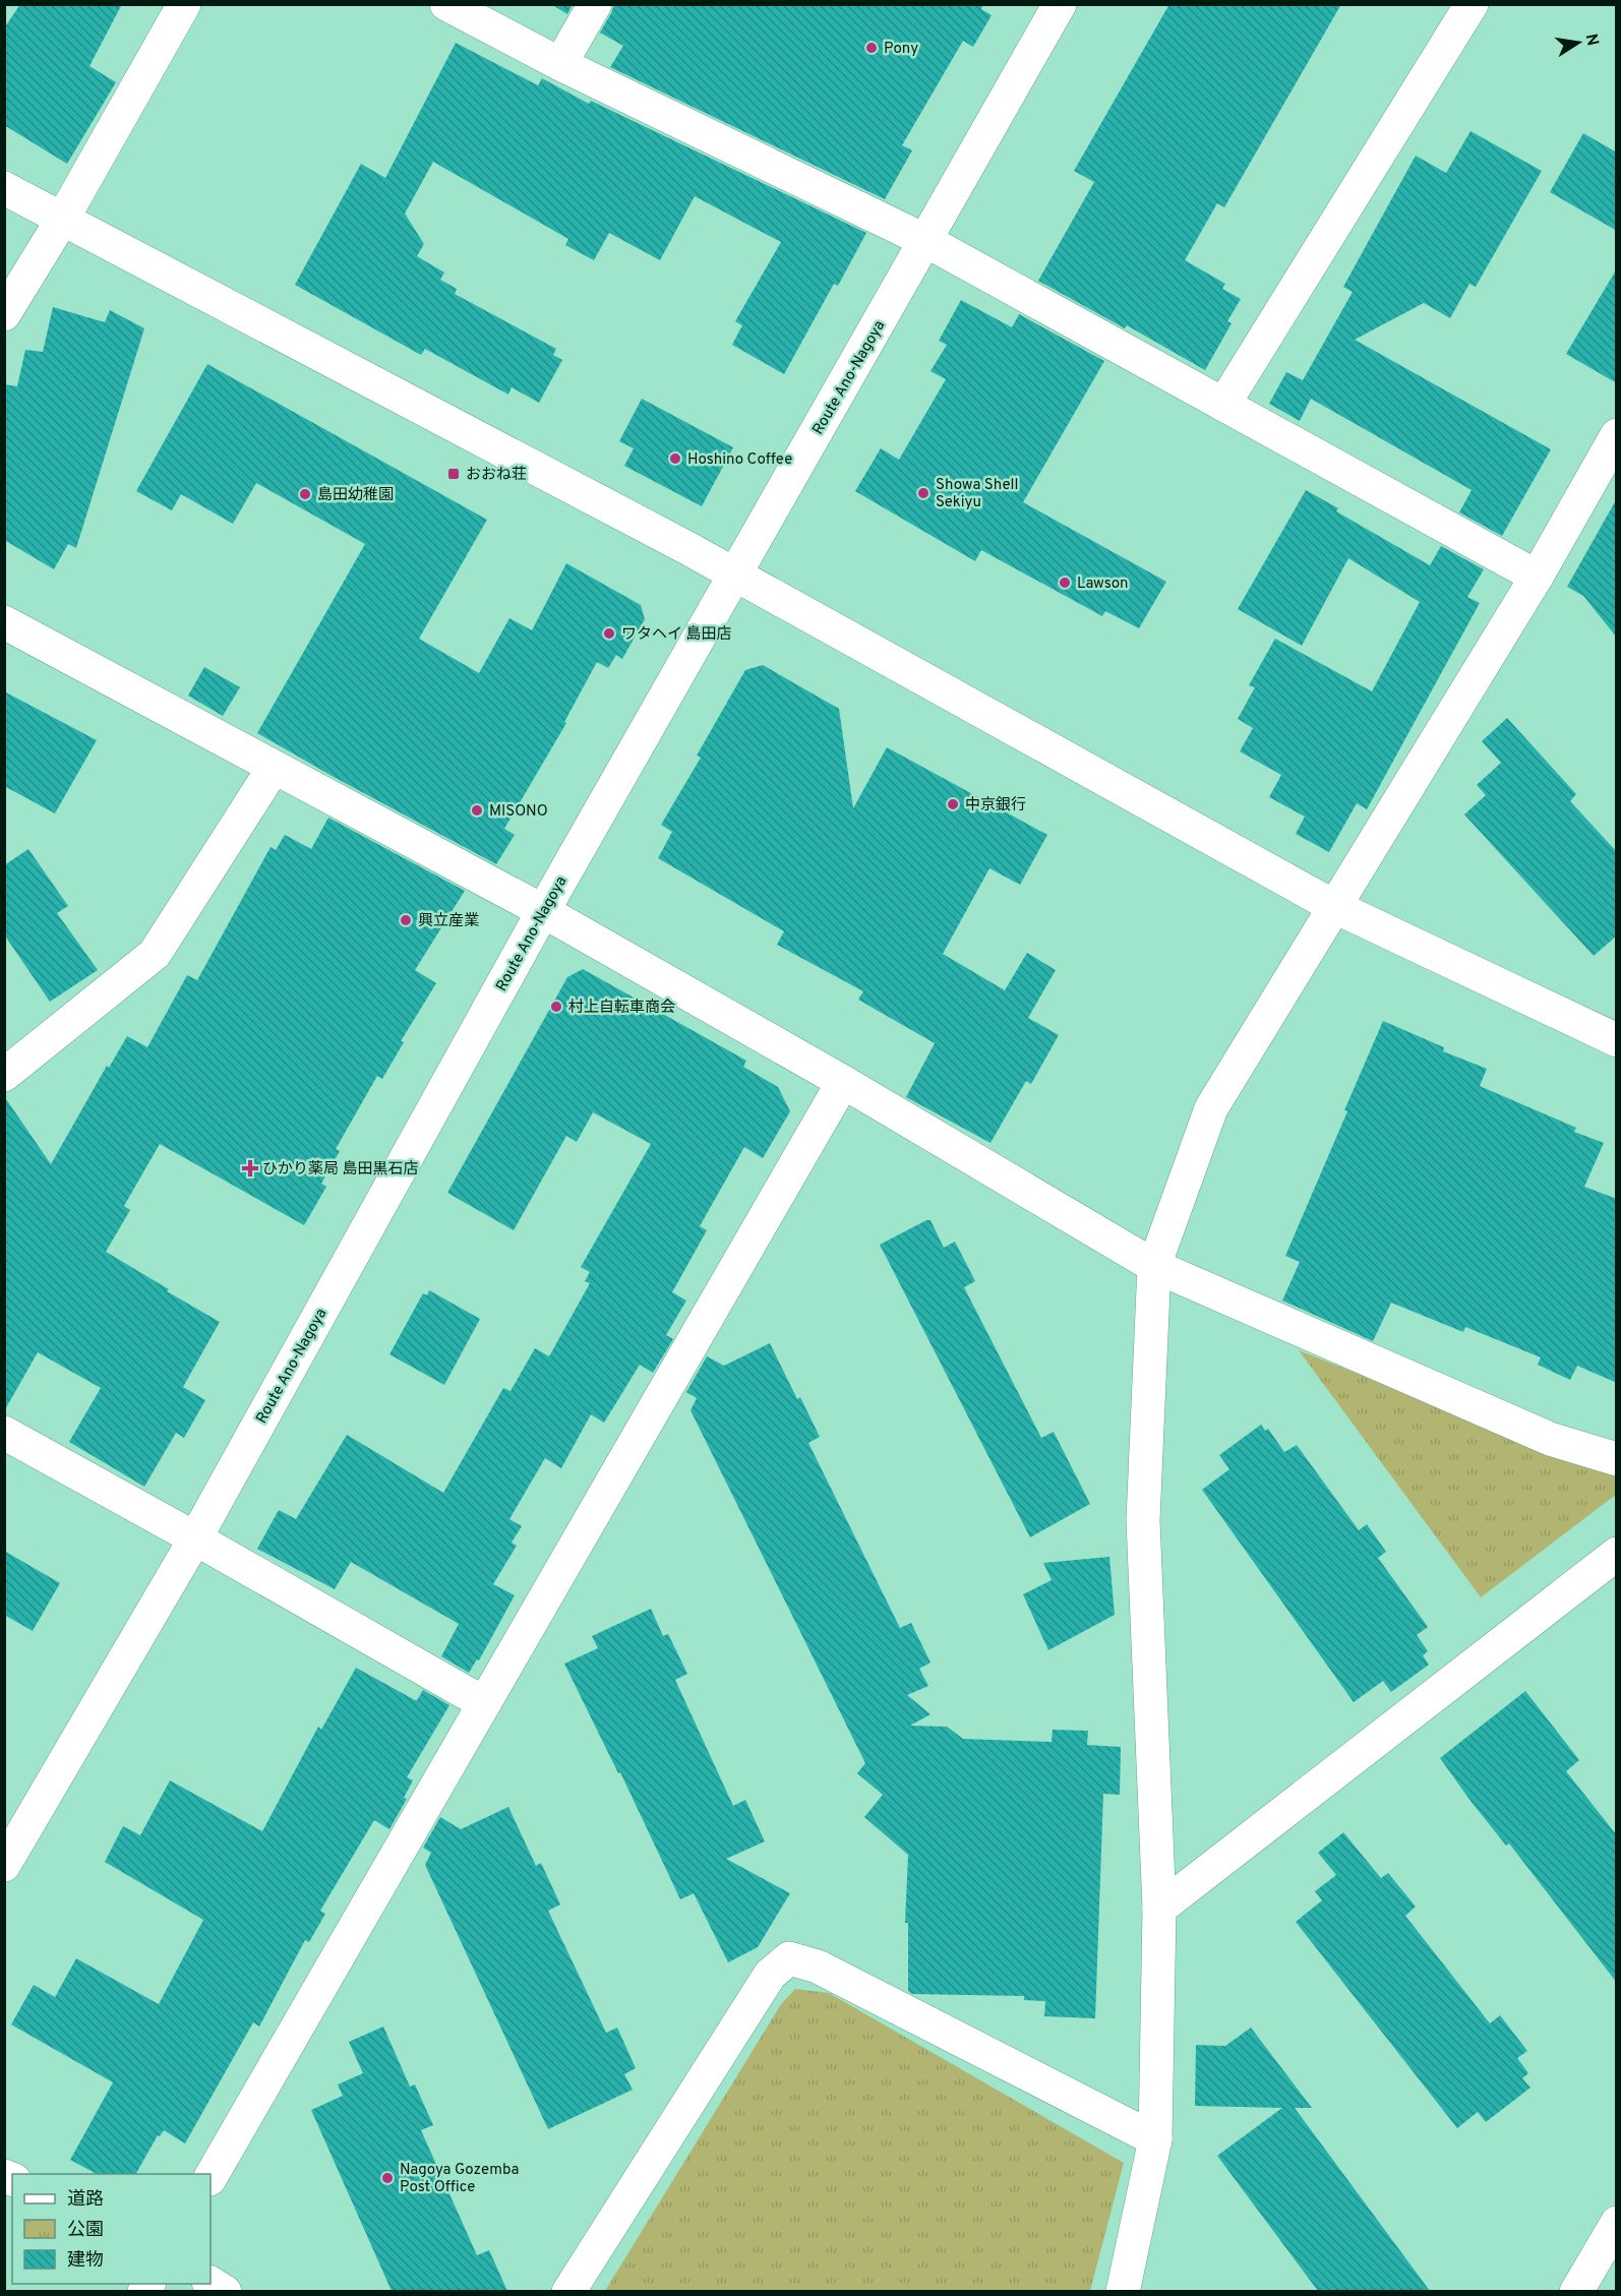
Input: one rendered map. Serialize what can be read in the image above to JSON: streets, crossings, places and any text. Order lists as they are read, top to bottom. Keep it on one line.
{"streets":{"street":["Route Ano-Nagoya"]},"places":{"other":["Pony","Hoshino Coffee","Showa Shell Sekiyu","島田幼稚園","Lawson","ワタヘイ 島田店","中京銀行","MISONO","興立産業","村上自転車商会","Nagoya Gozemba Post Office"],"transit":["おおね荘"],"health":["ひかり薬局 島田黒石店"]},"legend":["道路","公園","建物"],"north":"right"}
